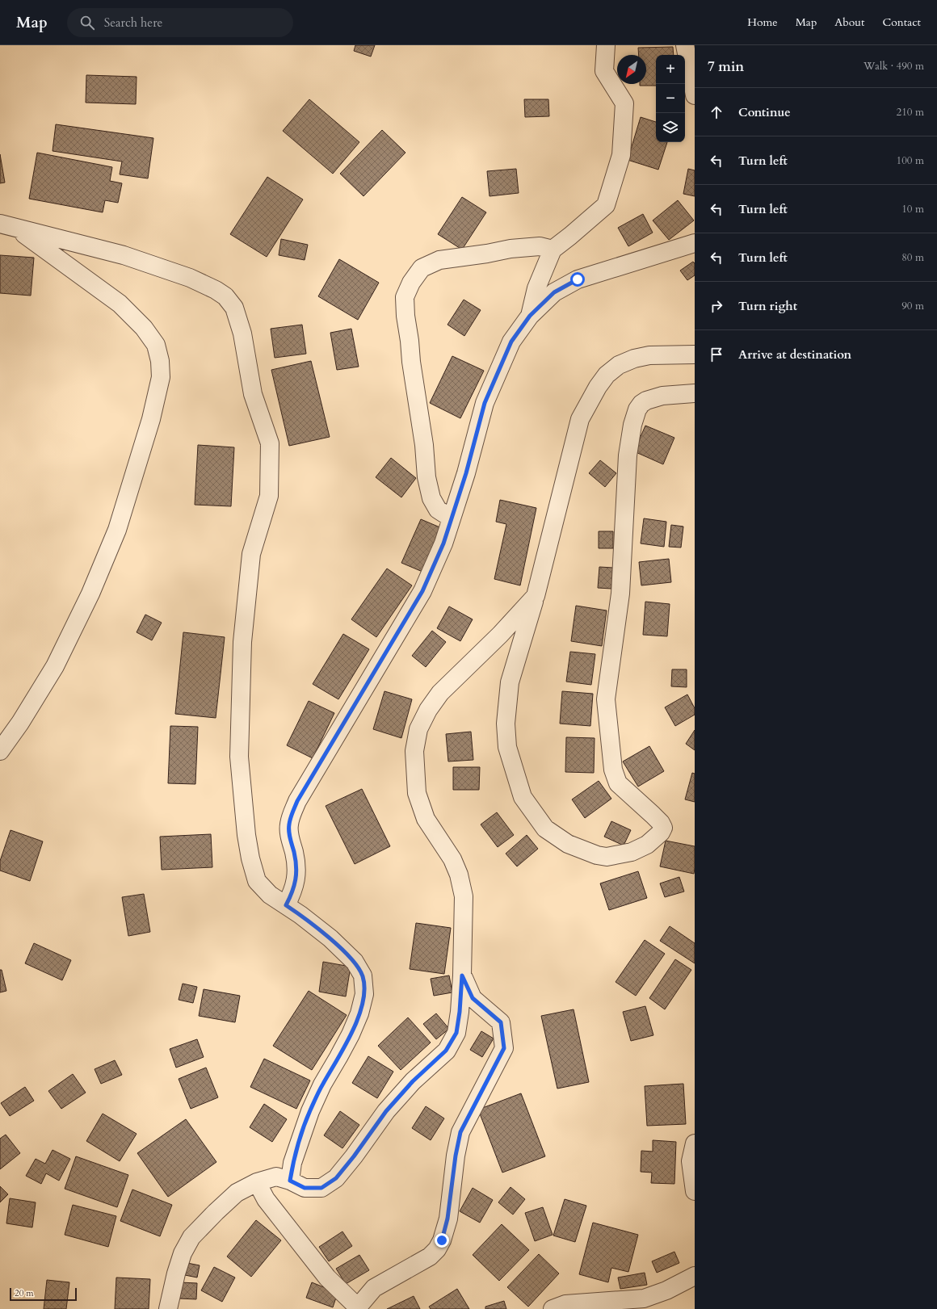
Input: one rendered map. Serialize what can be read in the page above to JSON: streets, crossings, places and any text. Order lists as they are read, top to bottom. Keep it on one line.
{"scale_bar":"20 m","north":"bottom left","page":{"header":"Map","search":"Search here","nav":["Home","Map","About","Contact"],"heading":["7 min","Walk · 490 m"],"map_buttons":["+","−"],"list":[["Continue","210 m"],["Turn left","100 m"],["Turn left","10 m"],["Turn left","80 m"],["Turn right","90 m"],"Arrive at destination"],"scale":"20 m"}}
